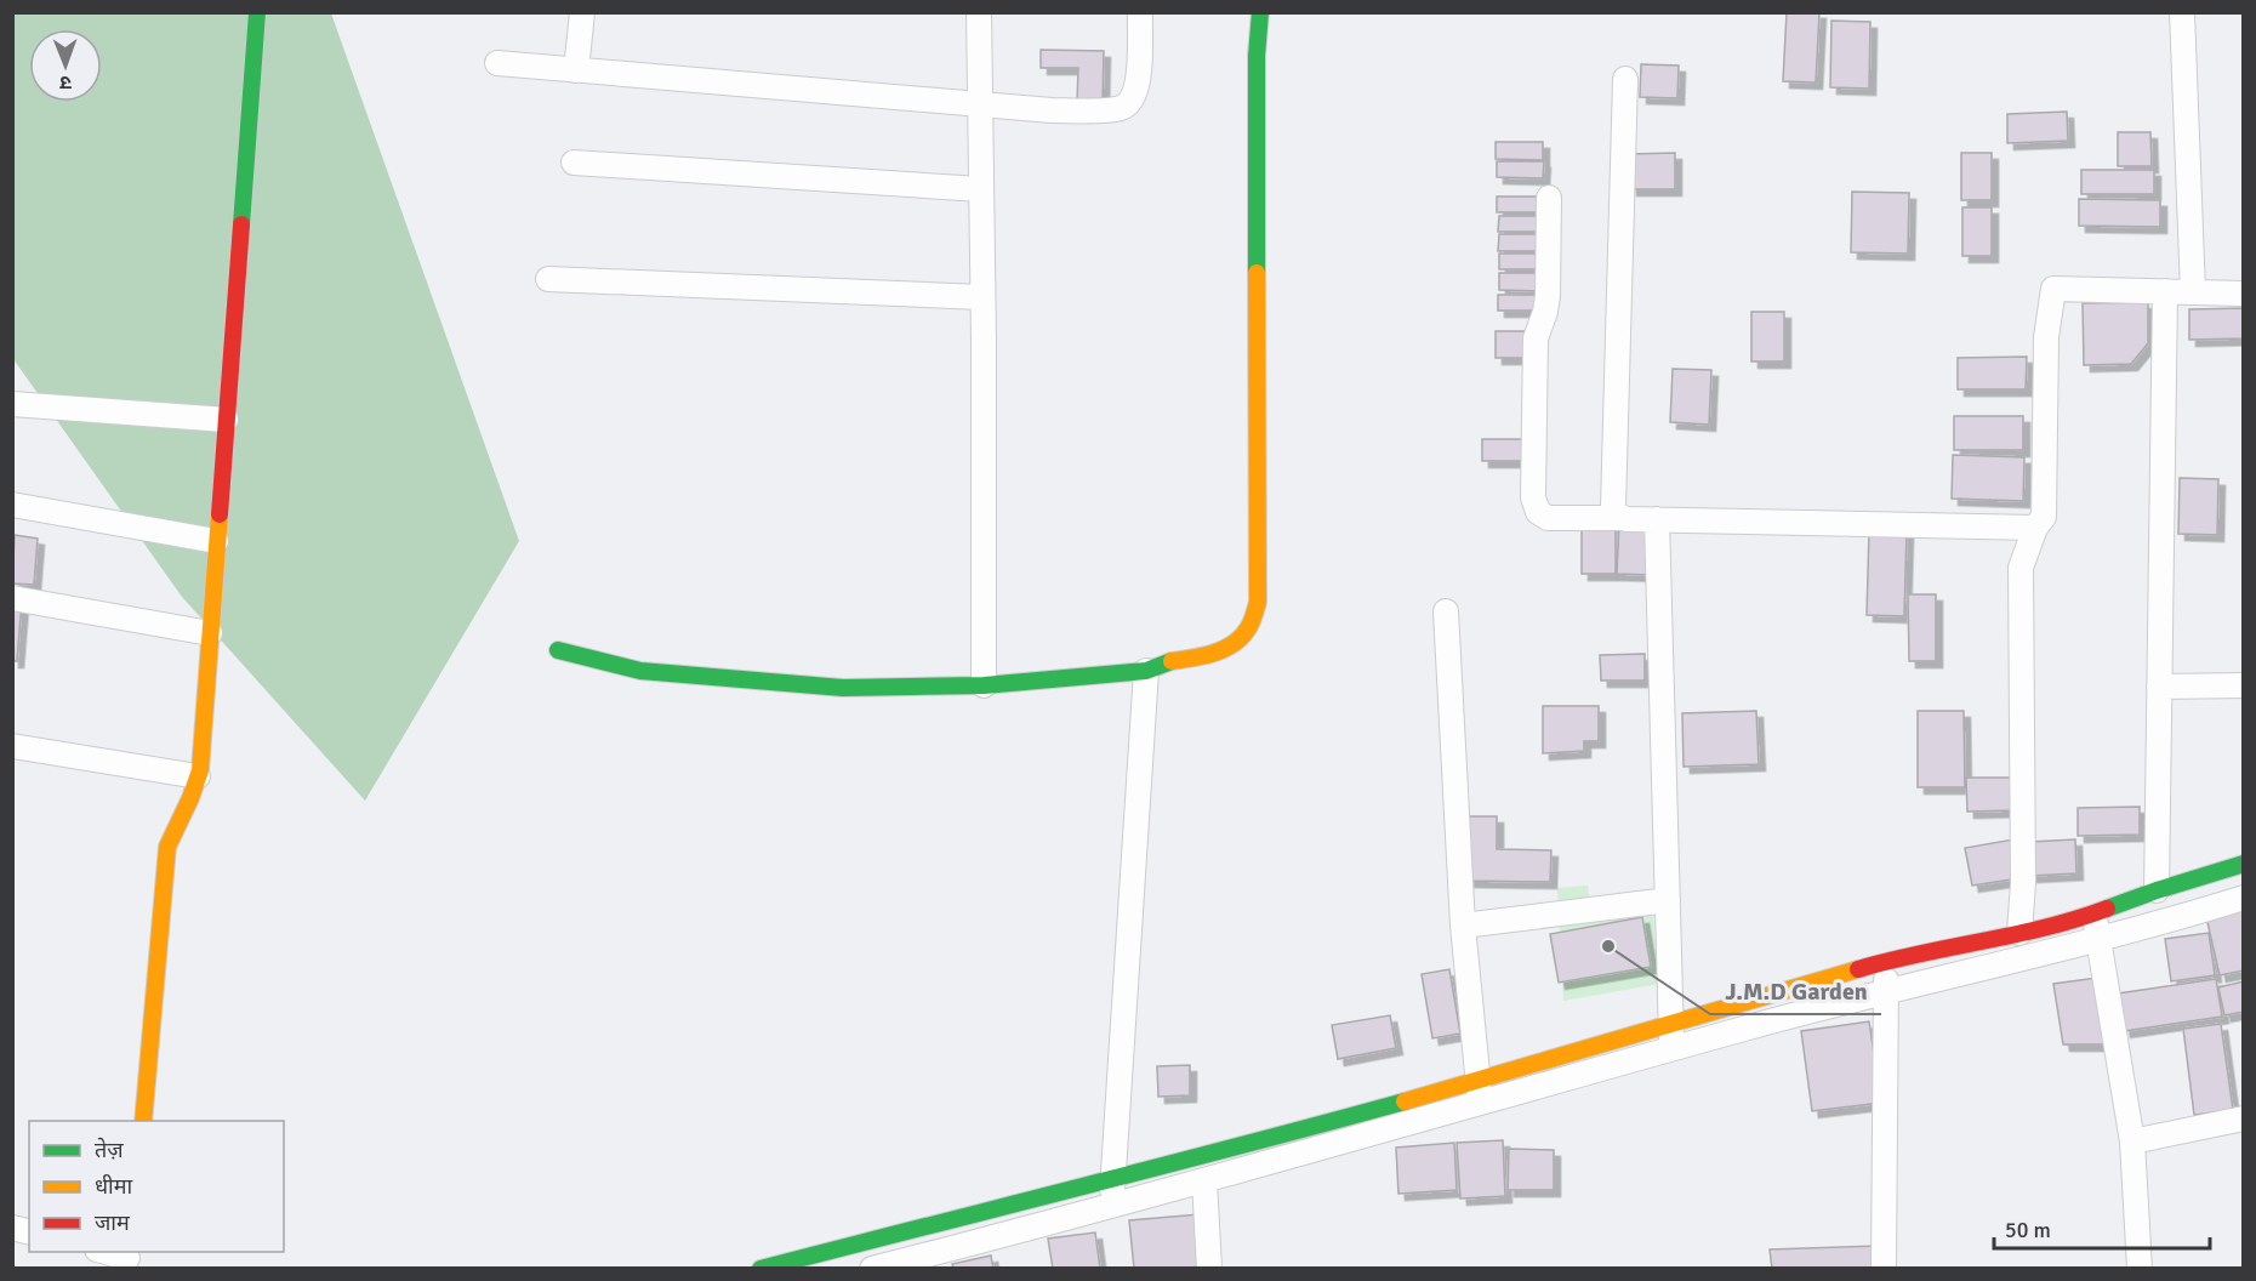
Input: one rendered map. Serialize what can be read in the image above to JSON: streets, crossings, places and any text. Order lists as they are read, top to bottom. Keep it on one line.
{"places":["J.M.D Garden"],"legend":["तेज़","धीमा","जाम"],"scale_bar":"50 m","north":"bottom"}
